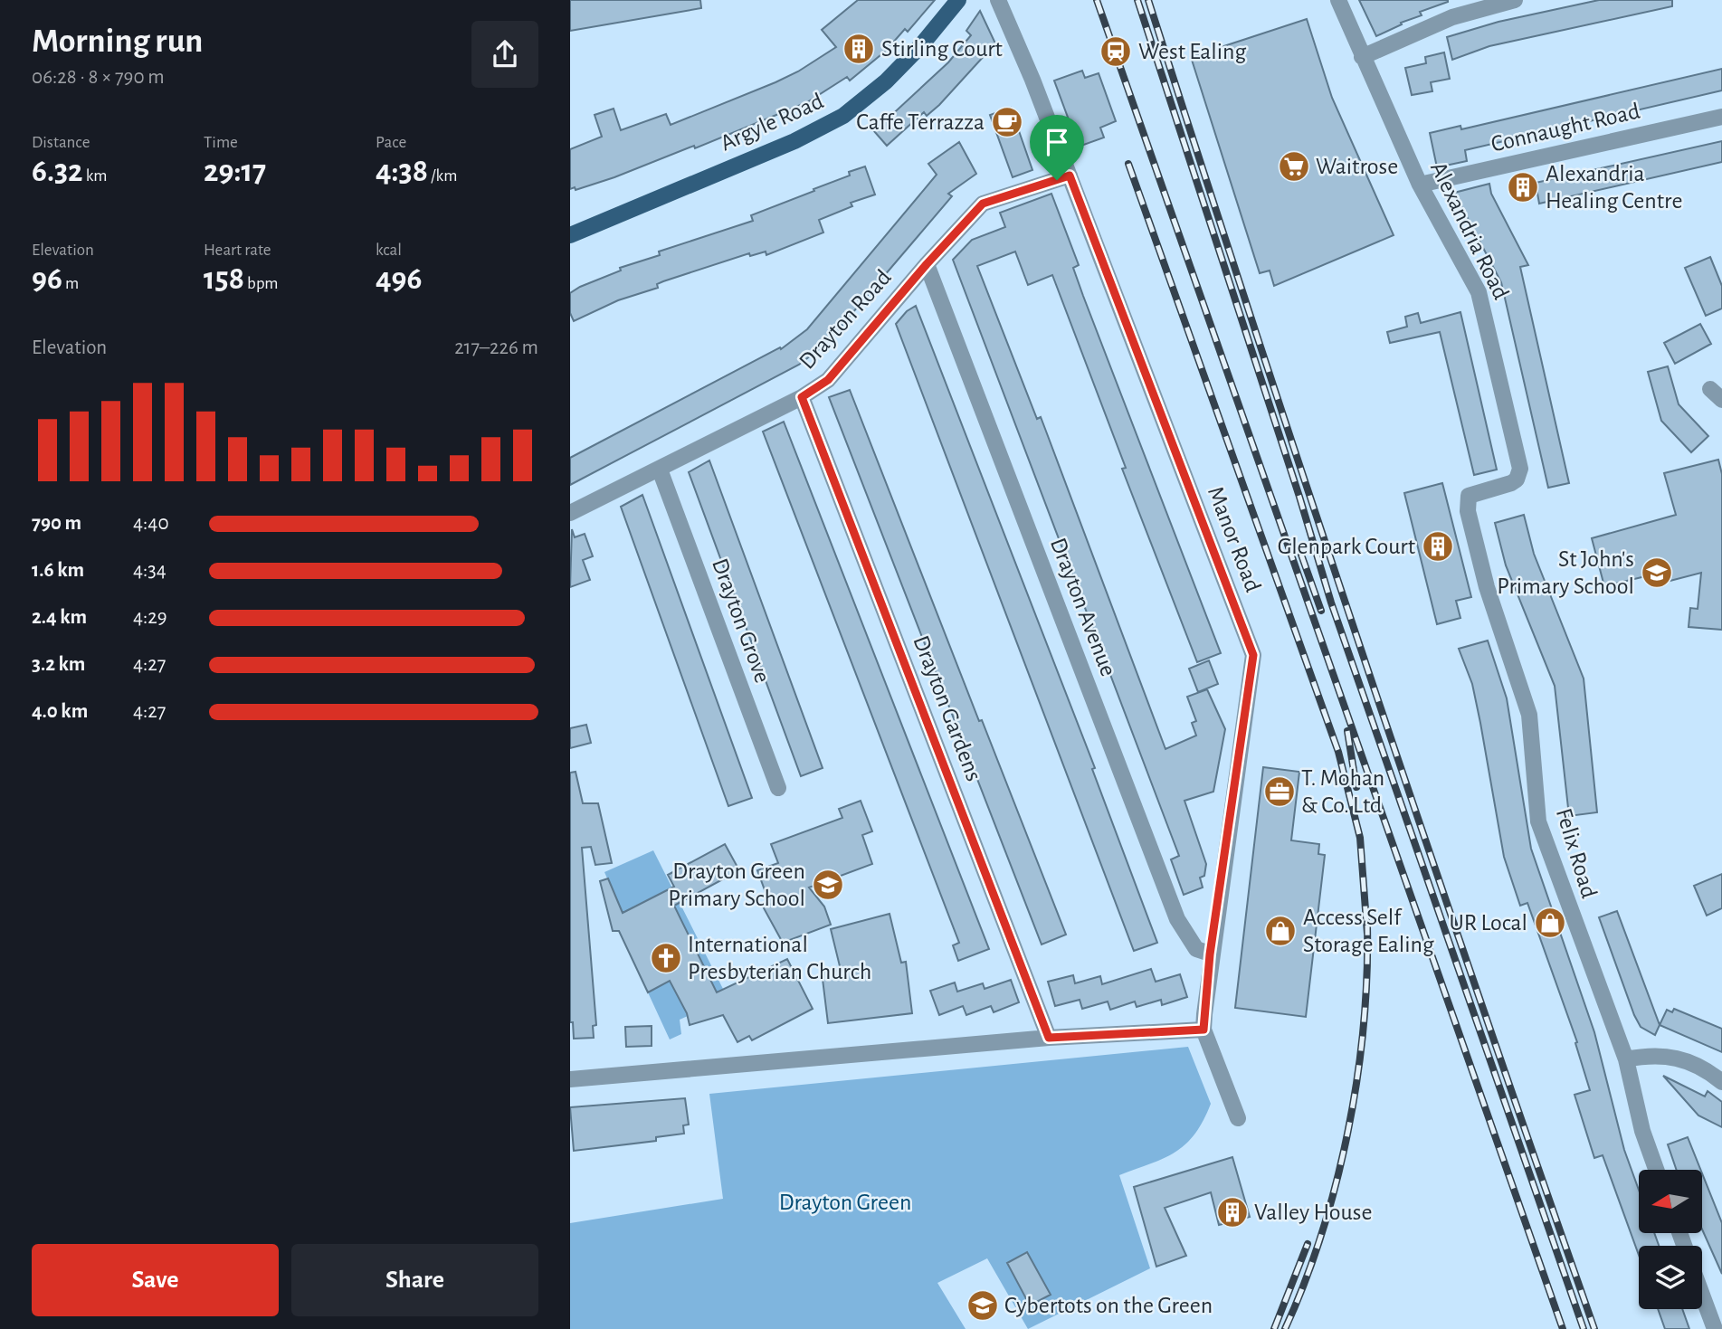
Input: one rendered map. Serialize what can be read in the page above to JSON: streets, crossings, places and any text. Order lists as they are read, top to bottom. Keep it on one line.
{"streets":{"main road":["Argyle Road"],"street":["Connaught Road","Alexandria Road","Drayton Road","Manor Road","Drayton Avenue","Drayton Grove","Drayton Gardens","Felix Road"]},"crossings":[["Connaught Road","Alexandria Road"],["Alexandria Road","Felix Road"],["Drayton Road","Manor Road"],["Drayton Road","Drayton Avenue"],["Drayton Road","Drayton Grove"],["Drayton Road","Drayton Gardens"],["Manor Road","Drayton Avenue"]],"parks":["Drayton Green"],"places":{"building":["Stirling Court","Alexandria Healing Centre","Glenpark Court","Valley House"],"station":["West Ealing"],"cafe":["Caffe Terrazza"],"supermarket":["Waitrose"],"school or university":["St John's Primary School","Drayton Green Primary School","Cybertots on the Green"],"office":["T. Mohan & Co. Ltd"],"shop":["UR Local","Access Self Storage Ealing"],"church":["International Presbyterian Church"]},"north":"left","page":{"heading":["Morning run","06:28 · 8 × 790 m"],"stats":[["Distance","6.32 km"],["Time","29:17"],["Pace","4:38 /km"],["Elevation","96 m"],["Heart rate","158 bpm"],["kcal","496"]],"chart":["Elevation","217–226 m"],"list":[{"name":"790 m","note":"4:40"},{"name":"1.6 km","note":"4:34"},{"name":"2.4 km","note":"4:29"},{"name":"3.2 km","note":"4:27"},{"name":"4.0 km","note":"4:27"}],"buttons":["Save","Share"]}}
